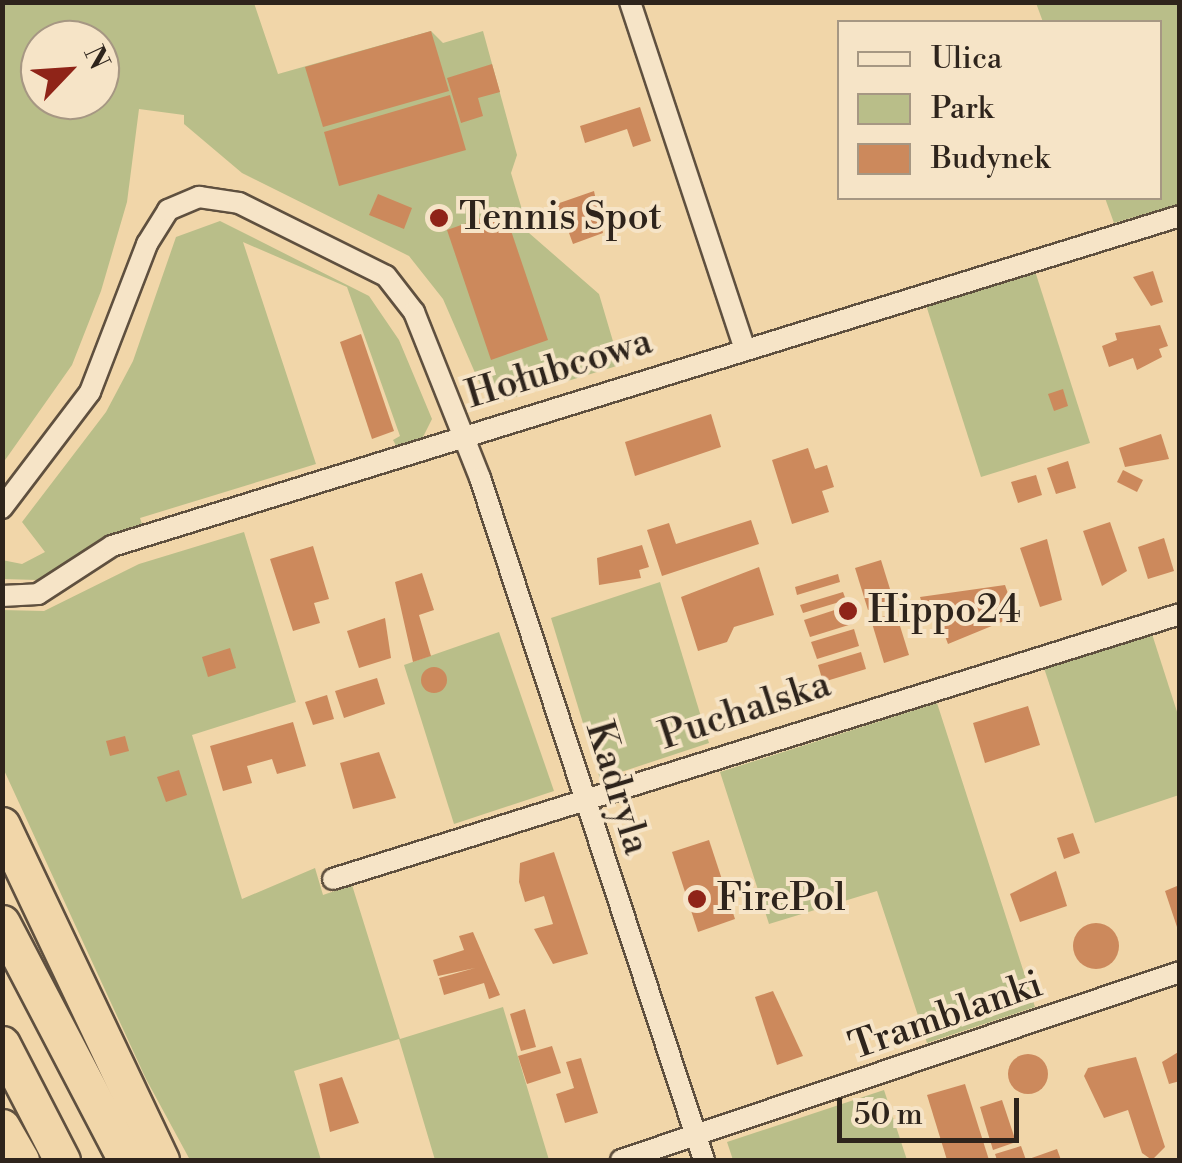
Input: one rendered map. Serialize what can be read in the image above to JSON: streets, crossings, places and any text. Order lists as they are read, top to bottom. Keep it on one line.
{"streets":{"street":["Hołubcowa","Puchalska","Kadryla","Tramblanki"]},"crossings":[["Hołubcowa","Kadryla"],["Puchalska","Kadryla"],["Kadryla","Tramblanki"]],"places":["Tennis Spot","Hippo24","FirePol"],"legend":["Ulica","Park","Budynek"],"scale_bar":"50 m","north":"top right"}
